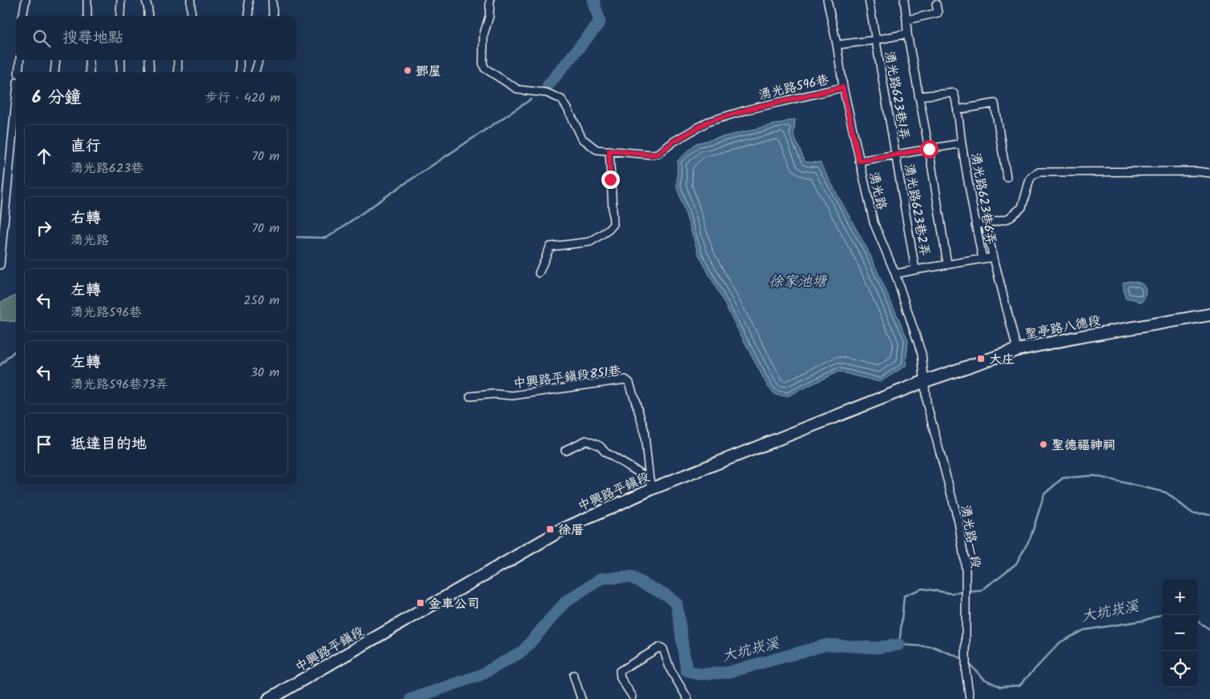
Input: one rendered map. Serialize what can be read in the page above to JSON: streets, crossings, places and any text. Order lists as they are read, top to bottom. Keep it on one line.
{"streets":{"street":["湧光路596巷","湧光路623巷1弄","湧光路","湧光路623巷6弄","湧光路623巷2弄","聖亭路八德段","中興路平鎮段851巷","中興路平鎮段","湧光路一段"]},"crossings":[["湧光路596巷","湧光路"],["湧光路623巷1弄","湧光路623巷2弄"],["湧光路","聖亭路八德段"],["湧光路","中興路平鎮段"],["湧光路","湧光路一段"],["聖亭路八德段","中興路平鎮段"],["聖亭路八德段","湧光路一段"],["中興路平鎮段851巷","中興路平鎮段"],["中興路平鎮段","湧光路一段"]],"water":["徐家池塘","大坑崁溪"],"places":{"other":["鄧屋","聖德福神祠"],"transit":["大庄","徐厝","金車公司"]},"page":{"search":"搜尋地點","heading":["6 分鐘","步行 · 420 m"],"list":[["直行","湧光路623巷","70 m"],["右轉","湧光路","70 m"],["左轉","湧光路596巷","250 m"],["左轉","湧光路596巷73弄","30 m"],"抵達目的地"],"map_buttons":["+","−"]}}
